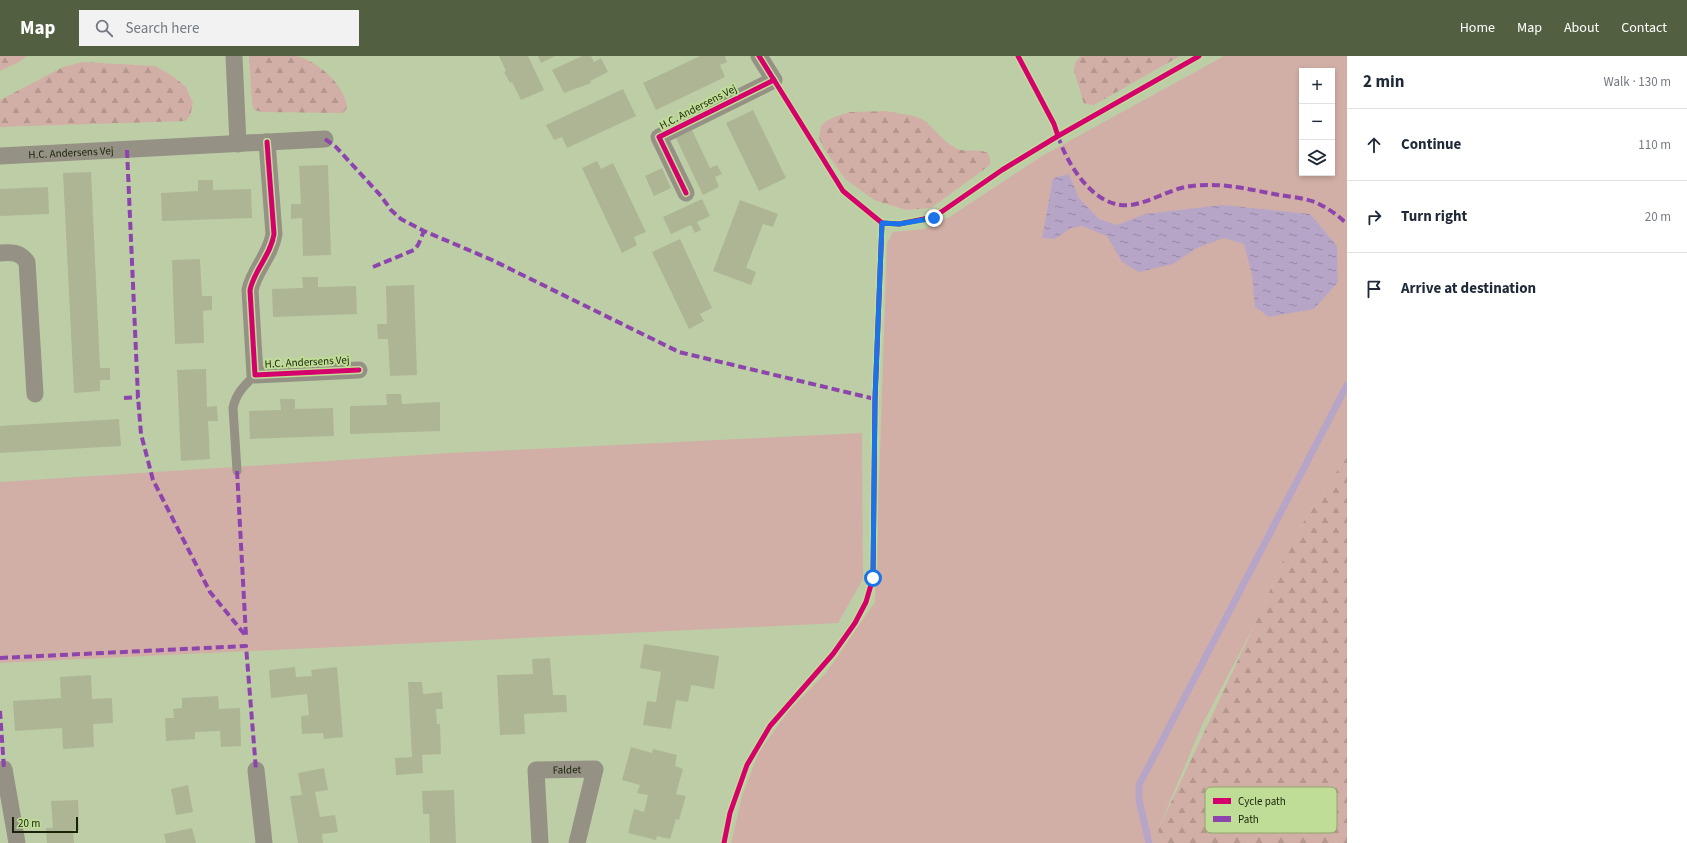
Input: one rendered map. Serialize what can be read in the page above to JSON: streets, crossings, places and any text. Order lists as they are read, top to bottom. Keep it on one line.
{"streets":{"street":["H.C. Andersens Vej","Faldet"]},"legend":["Cycle path","Path"],"scale_bar":"20 m","page":{"header":"Map","search":"Search here","nav":["Home","Map","About","Contact"],"heading":["2 min","Walk · 130 m"],"map_buttons":["+","−"],"list":[["Continue","110 m"],["Turn right","20 m"],"Arrive at destination"],"scale":"20 m"}}
